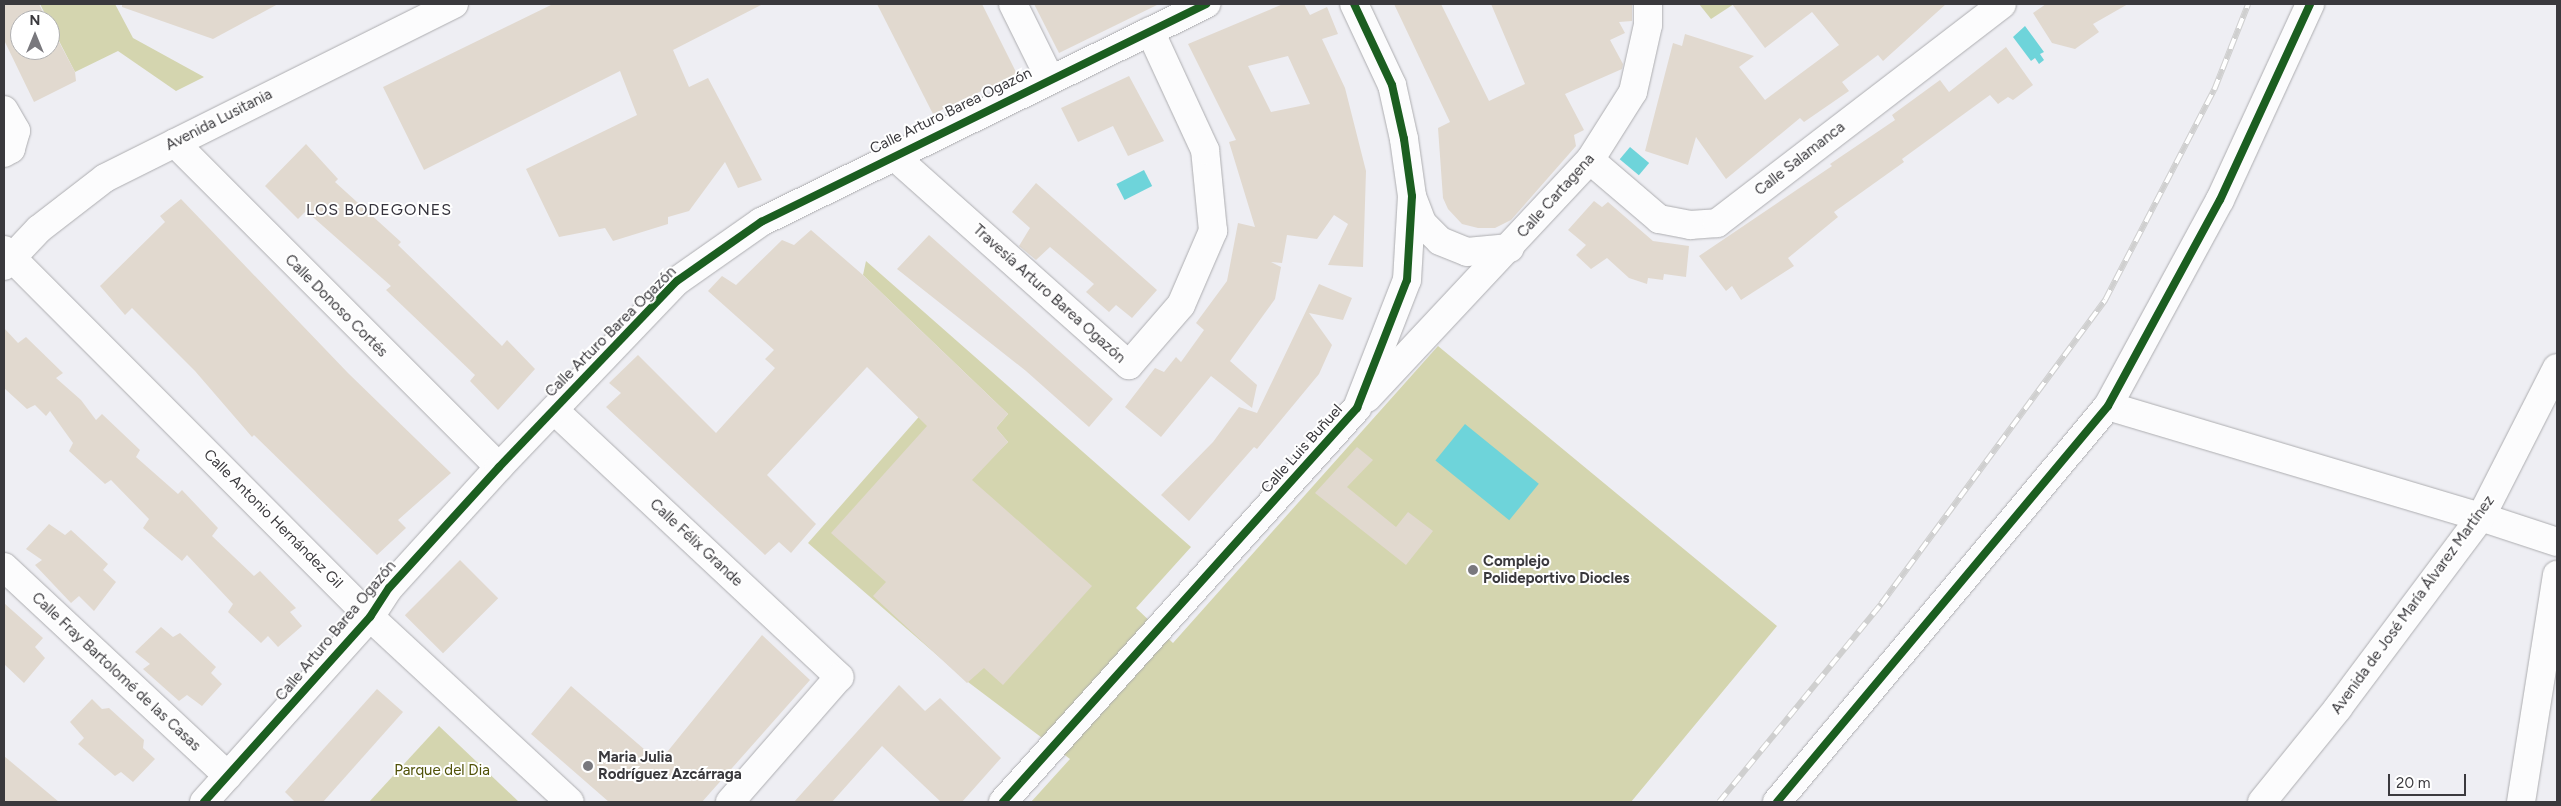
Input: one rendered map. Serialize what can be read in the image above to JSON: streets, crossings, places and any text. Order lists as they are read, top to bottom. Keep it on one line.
{"streets":{"street":["Calle Arturo Barea Ogazón","Avenida Lusitania","Calle Salamanca","Calle Cartagena","Travesía Arturo Barea Ogazón","Calle Donoso Cortés","Calle Luis Buñuel","Calle Antonio Hernández Gil","Calle Félix Grande","Avenida de José María Álvarez Martínez","Calle Fray Bartolomé de las Casas"]},"crossings":[["Calle Arturo Barea Ogazón","Travesía Arturo Barea Ogazón"],["Calle Arturo Barea Ogazón","Calle Donoso Cortés"],["Calle Arturo Barea Ogazón","Calle Antonio Hernández Gil"],["Calle Arturo Barea Ogazón","Calle Félix Grande"],["Calle Arturo Barea Ogazón","Calle Fray Bartolomé de las Casas"],["Avenida Lusitania","Calle Donoso Cortés"],["Avenida Lusitania","Calle Antonio Hernández Gil"],["Calle Salamanca","Calle Cartagena"],["Calle Cartagena","Calle Luis Buñuel"]],"districts":["LOS BODEGONES"],"parks":["Parque del Dia"],"places":["Complejo Polideportivo Diocles","Maria Julia Rodríguez Azcárraga"],"scale_bar":"20 m","north":"top"}
